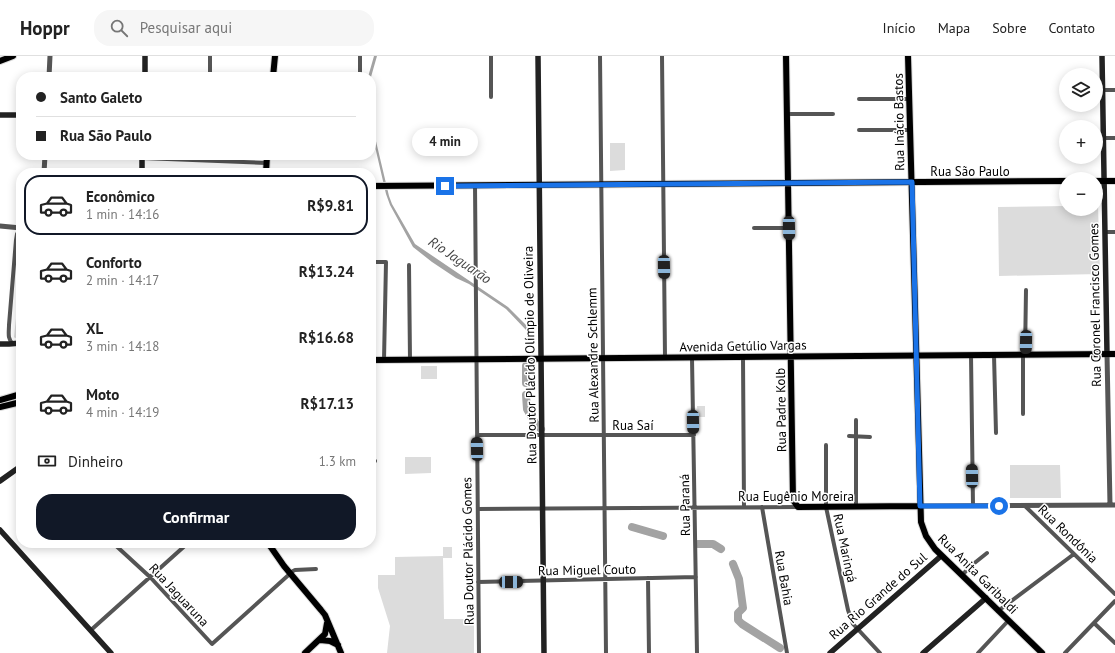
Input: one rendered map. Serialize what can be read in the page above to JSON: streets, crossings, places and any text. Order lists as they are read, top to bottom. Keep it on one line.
{"streets":{"main road":["Rua Inácio Bastos","Rua São Paulo","Rua Coronel Francisco Gomes","Avenida Getúlio Vargas","Rua Doutor Plácido Olímpio de Oliveira","Rua Padre Kolb","Rua Eugênio Moreira","Rua Anita Garibaldi","Rua Rio Grande do Sul"],"street":["Rua Alexandre Schlemm","Rua Saí","Rua Paraná","Rua Rondônia","Rua Maringá","Rua Doutor Plácido Gomes","Rua Miguel Couto","Rua Bahia","Rua Jaguaruna"]},"crossings":[["Rua Inácio Bastos","Rua São Paulo"],["Rua Inácio Bastos","Avenida Getúlio Vargas"],["Rua Inácio Bastos","Rua Anita Garibaldi"],["Rua São Paulo","Rua Doutor Plácido Olímpio de Oliveira"],["Rua São Paulo","Rua Alexandre Schlemm"],["Rua São Paulo","Rua Padre Kolb"],["Rua São Paulo","Rua Doutor Plácido Gomes"],["Rua Coronel Francisco Gomes","Avenida Getúlio Vargas"],["Rua Coronel Francisco Gomes","Rua Eugênio Moreira"],["Avenida Getúlio Vargas","Rua Doutor Plácido Olímpio de Oliveira"],["Avenida Getúlio Vargas","Rua Alexandre Schlemm"],["Avenida Getúlio Vargas","Rua Padre Kolb"],["Avenida Getúlio Vargas","Rua Paraná"],["Avenida Getúlio Vargas","Rua Doutor Plácido Gomes"],["Avenida Getúlio Vargas","Rua Anita Garibaldi"],["Rua Doutor Plácido Olímpio de Oliveira","Rua Saí"],["Rua Doutor Plácido Olímpio de Oliveira","Rua Eugênio Moreira"],["Rua Doutor Plácido Olímpio de Oliveira","Rua Miguel Couto"],["Rua Alexandre Schlemm","Rua Saí"],["Rua Alexandre Schlemm","Rua Eugênio Moreira"],["Rua Alexandre Schlemm","Rua Miguel Couto"],["Rua Saí","Rua Paraná"],["Rua Saí","Rua Doutor Plácido Gomes"],["Rua Eugênio Moreira","Rua Paraná"],["Rua Eugênio Moreira","Rua Rondônia"],["Rua Eugênio Moreira","Rua Maringá"],["Rua Eugênio Moreira","Rua Doutor Plácido Gomes"],["Rua Eugênio Moreira","Rua Anita Garibaldi"],["Rua Eugênio Moreira","Rua Bahia"],["Rua Paraná","Rua Miguel Couto"],["Rua Maringá","Rua Rio Grande do Sul"],["Rua Doutor Plácido Gomes","Rua Miguel Couto"],["Rua Anita Garibaldi","Rua Rio Grande do Sul"]],"water":["Rio Jaguarão"],"page":{"header":"Hoppr","search":"Pesquisar aqui","nav":["Início","Mapa","Sobre","Contato"],"map_buttons":["+","−"],"banner":["Santo Galeto","Rua São Paulo"],"bubble":"4 min","list":[{"name":"Econômico","note":"1 min · 14:16","value":"R$9.81"},{"name":"Conforto","note":"2 min · 14:17","value":"R$13.24"},{"name":"XL","note":"3 min · 14:18","value":"R$16.68"},{"name":"Moto","note":"4 min · 14:19","value":"R$17.13"}],"pay":["Dinheiro","1.3 km"],"buttons":"Confirmar"}}
